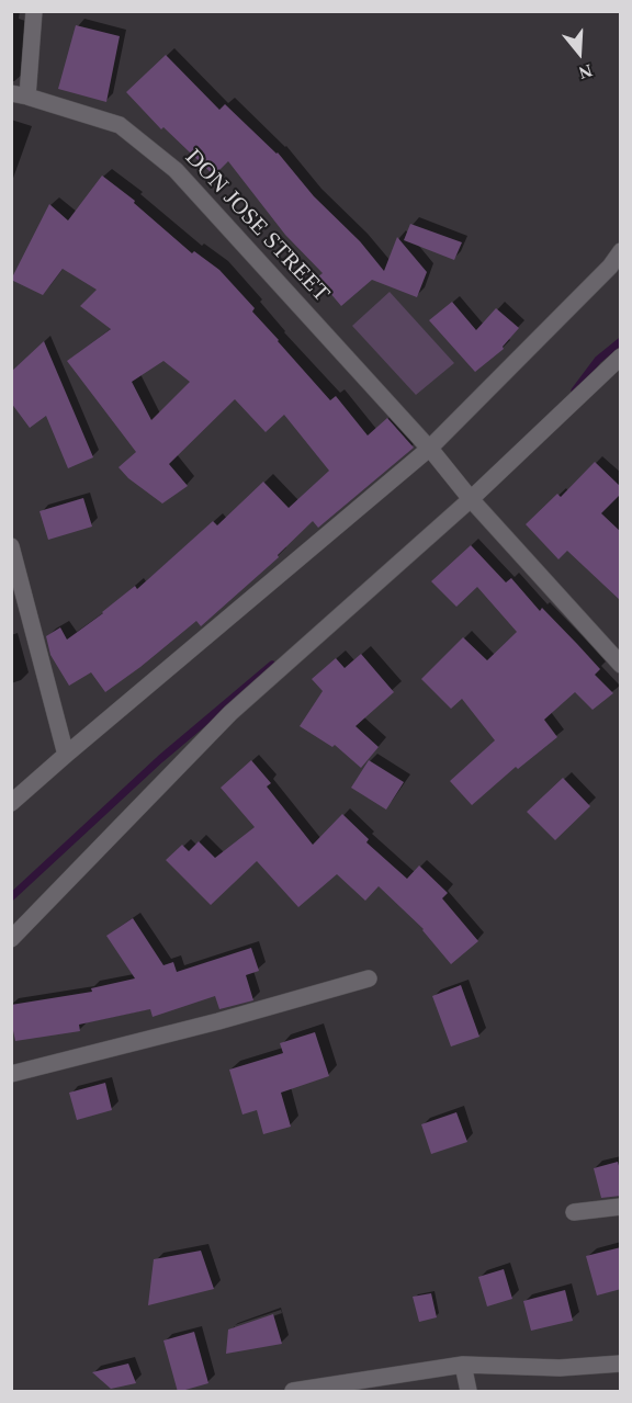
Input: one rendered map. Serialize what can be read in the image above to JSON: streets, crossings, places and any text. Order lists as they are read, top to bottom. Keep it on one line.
{"streets":{"street":["DON JOSE STREET"]},"north":"bottom"}
